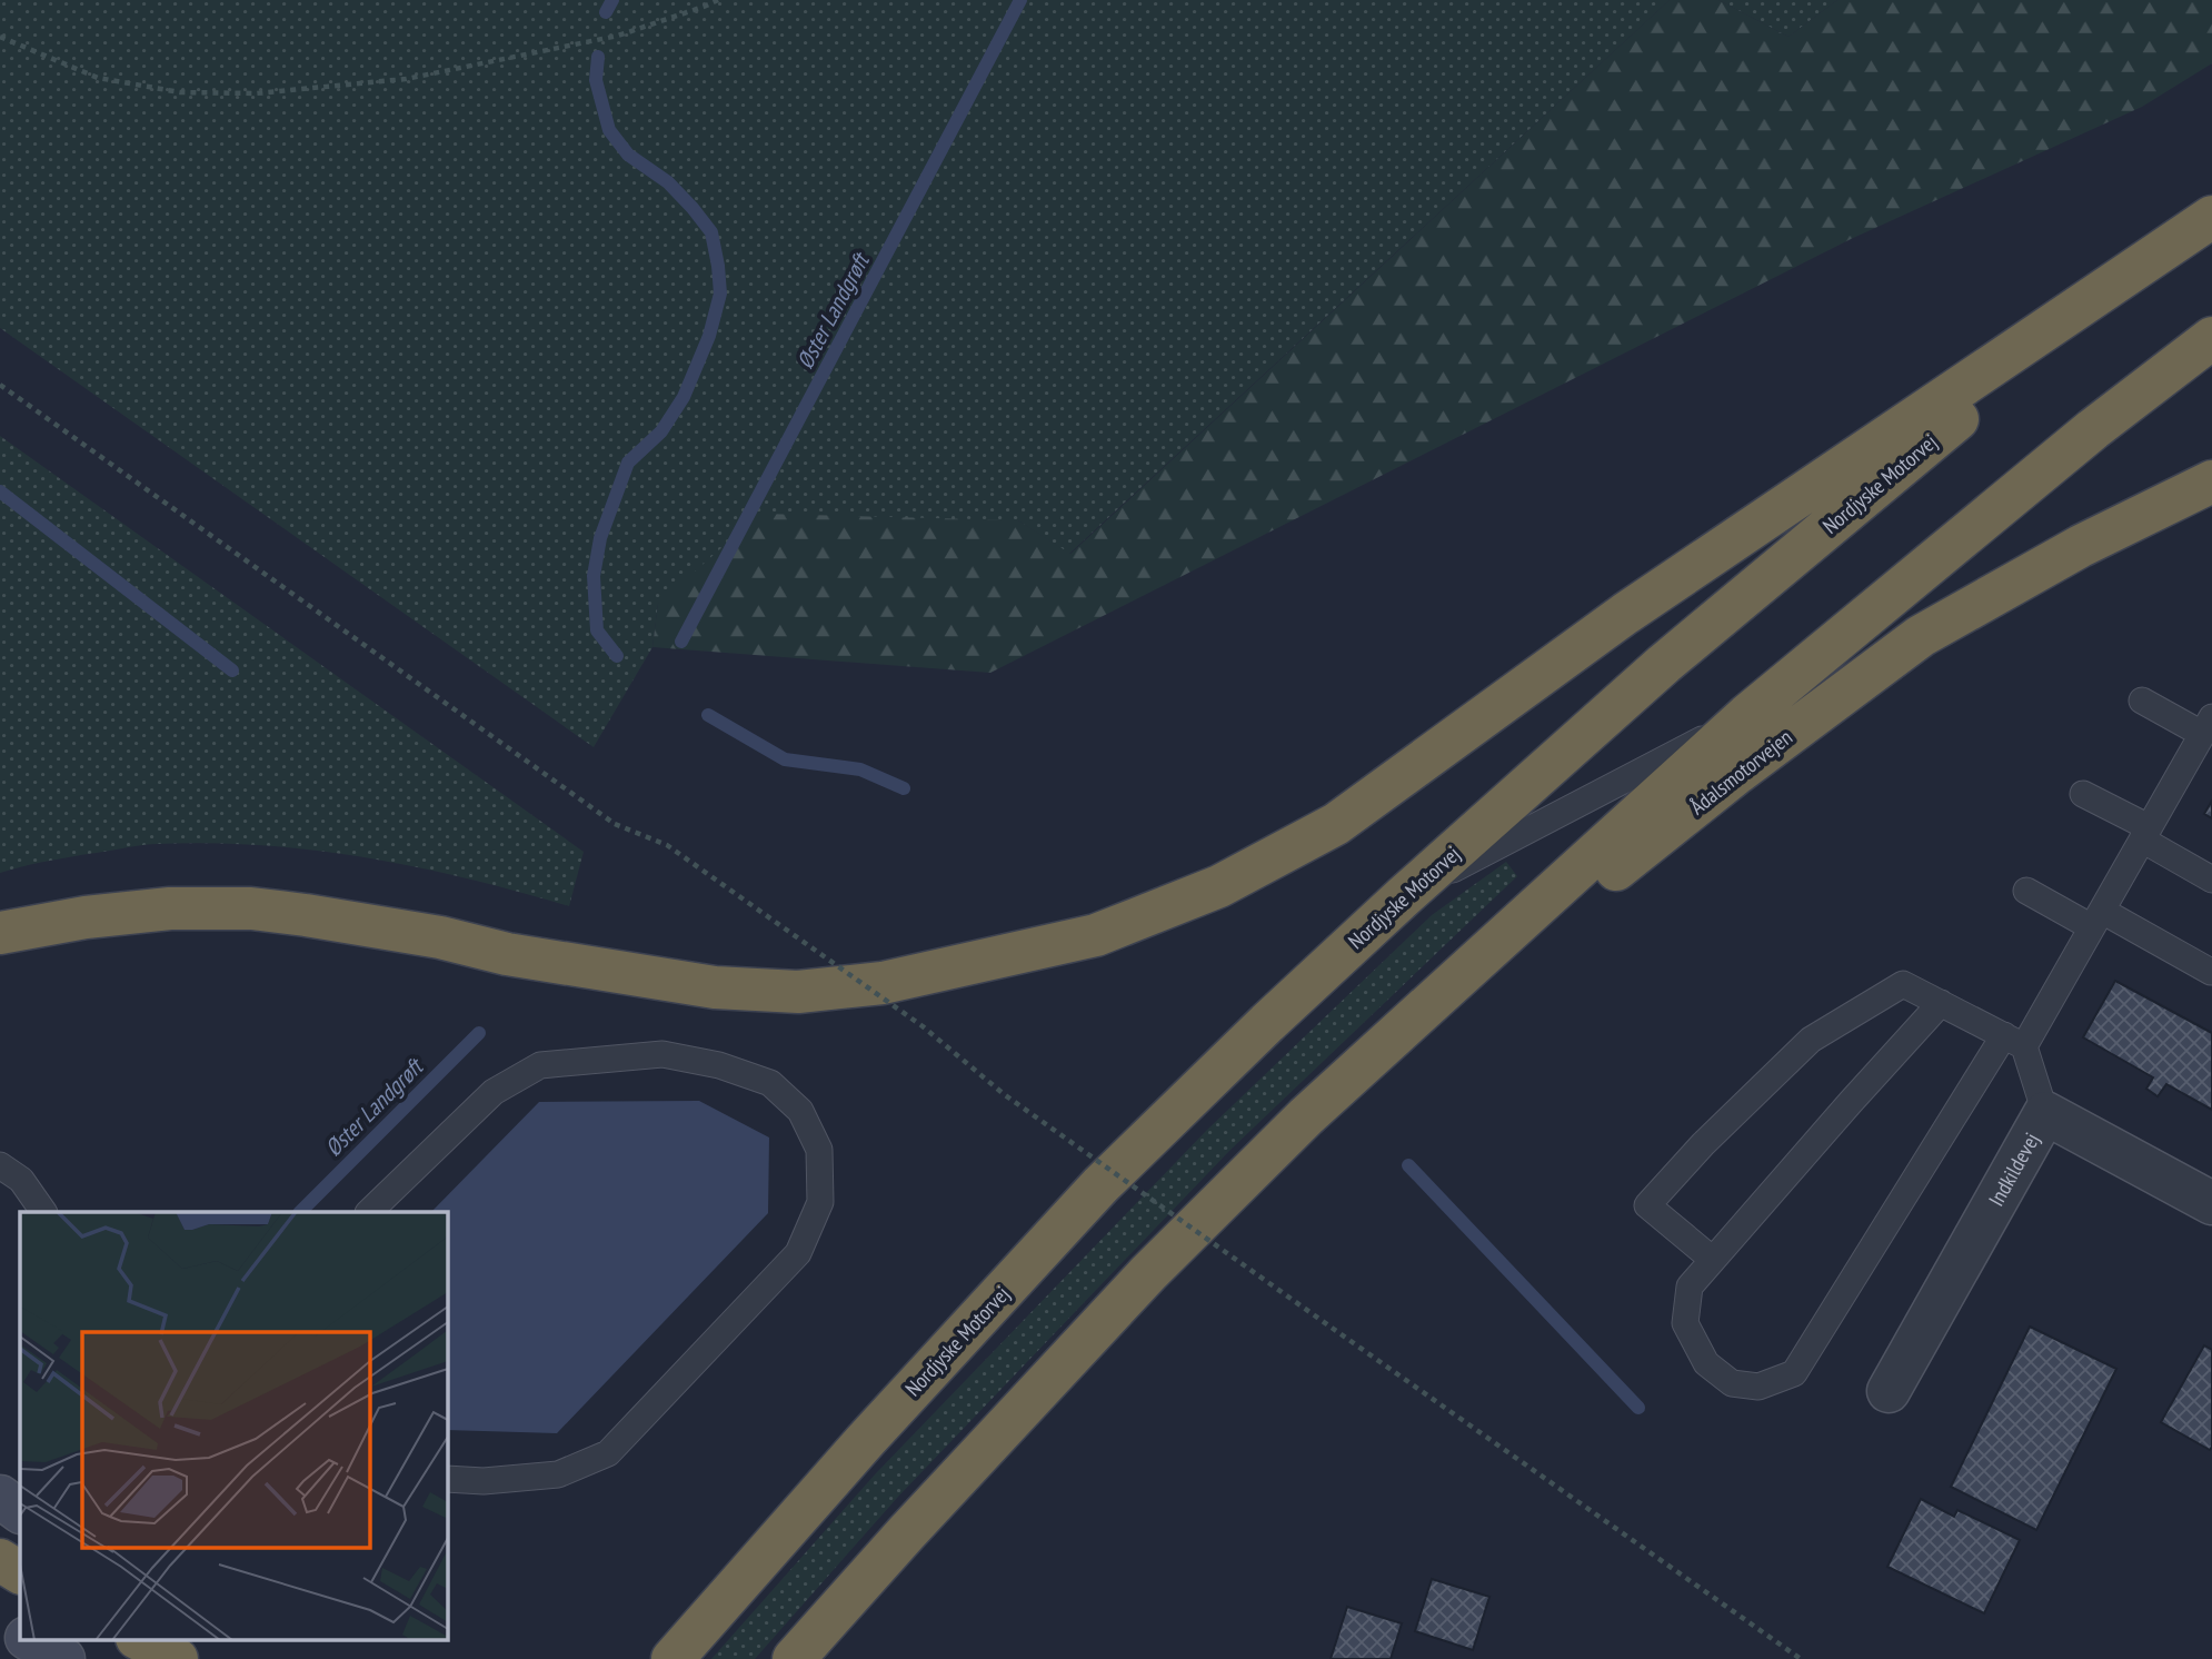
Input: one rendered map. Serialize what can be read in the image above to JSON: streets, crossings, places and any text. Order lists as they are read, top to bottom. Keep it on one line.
{"streets":{"highway":["Nordjyske Motorvej","Ådalsmotorvejen"],"street":["Indkildevej"]},"water":["Øster Landgrøft"]}
